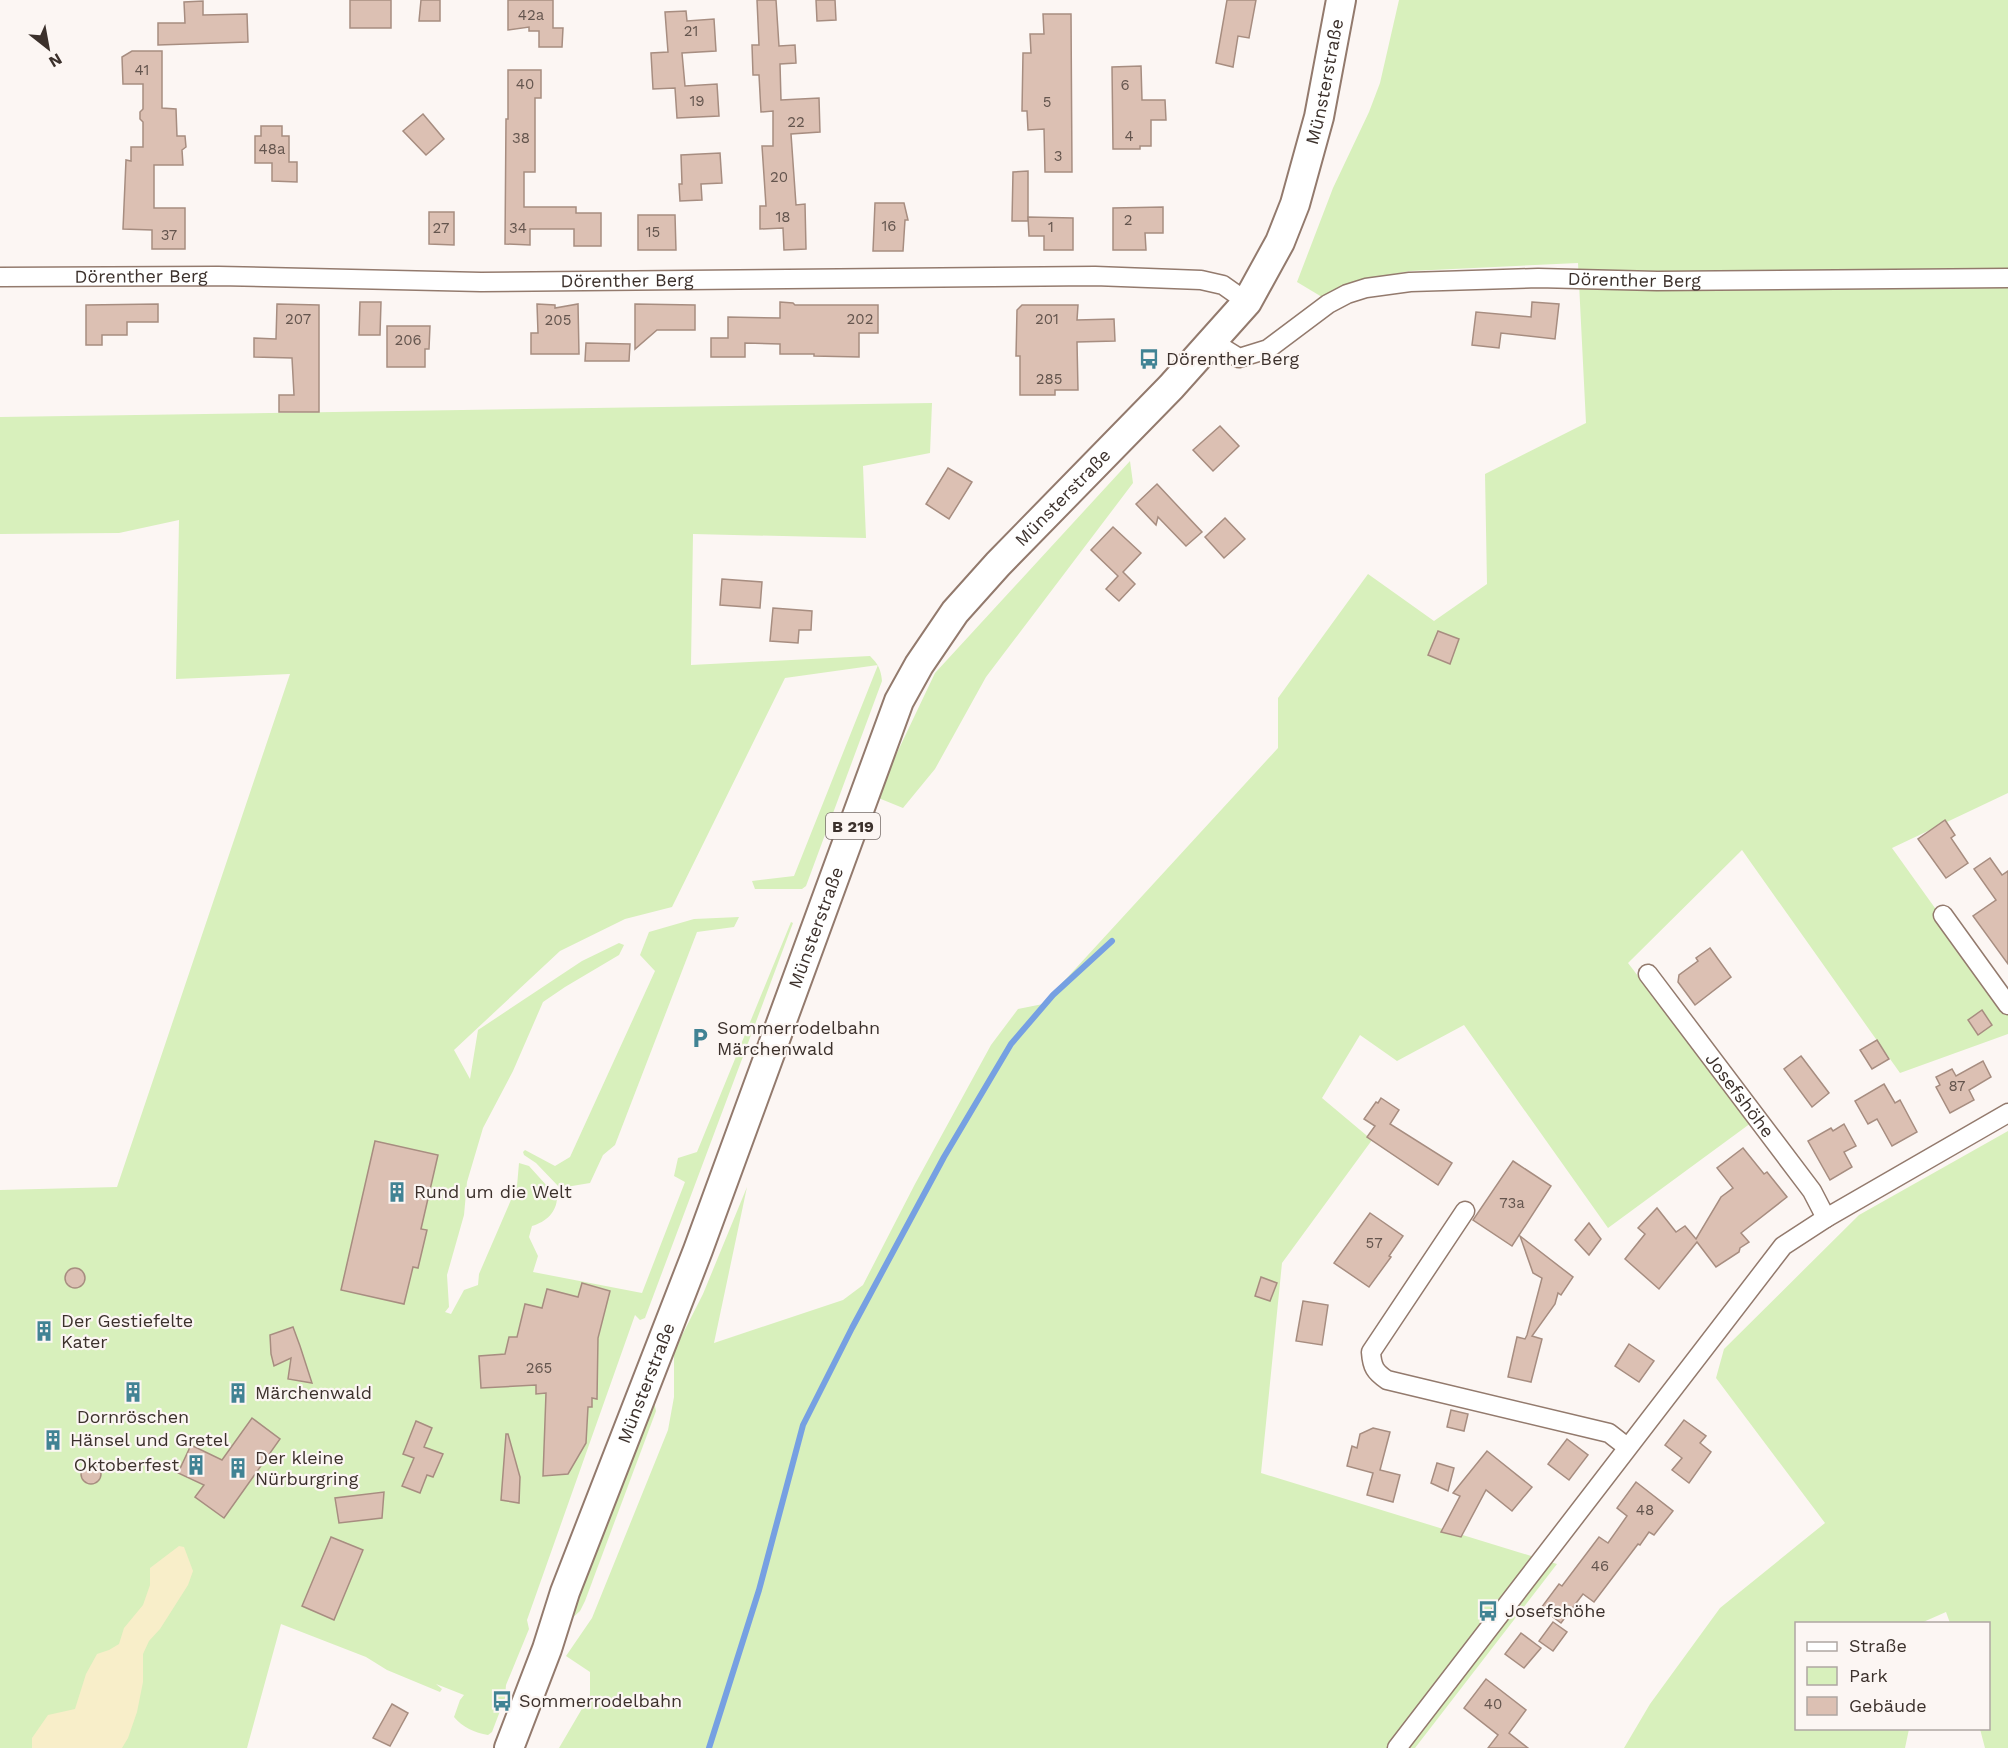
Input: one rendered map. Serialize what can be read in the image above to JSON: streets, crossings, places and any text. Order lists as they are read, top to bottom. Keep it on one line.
{"streets":{"main road":["Münsterstraße","B 219"],"street":["Dörenther Berg","Josefshöhe"]},"crossings":[["Münsterstraße","Dörenther Berg"]],"places":{"bus stop":["Dörenther Berg","Josefshöhe","Sommerrodelbahn"],"parking":["Sommerrodelbahn Märchenwald"],"building":["Rund um die Welt","Der Gestiefelte Kater","Dornröschen","Märchenwald","Hänsel und Gretel","Oktoberfest","Der kleine Nürburgring"]},"house_numbers":["42a","21","41","40","6","19","5","22","4","38","48a","3","20","18","2","16","1","27","34","15","37","207","202","201","205","206","285","87","73a","57","265","48","46","40"],"legend":["Straße","Park","Gebäude"],"north":"bottom right"}
